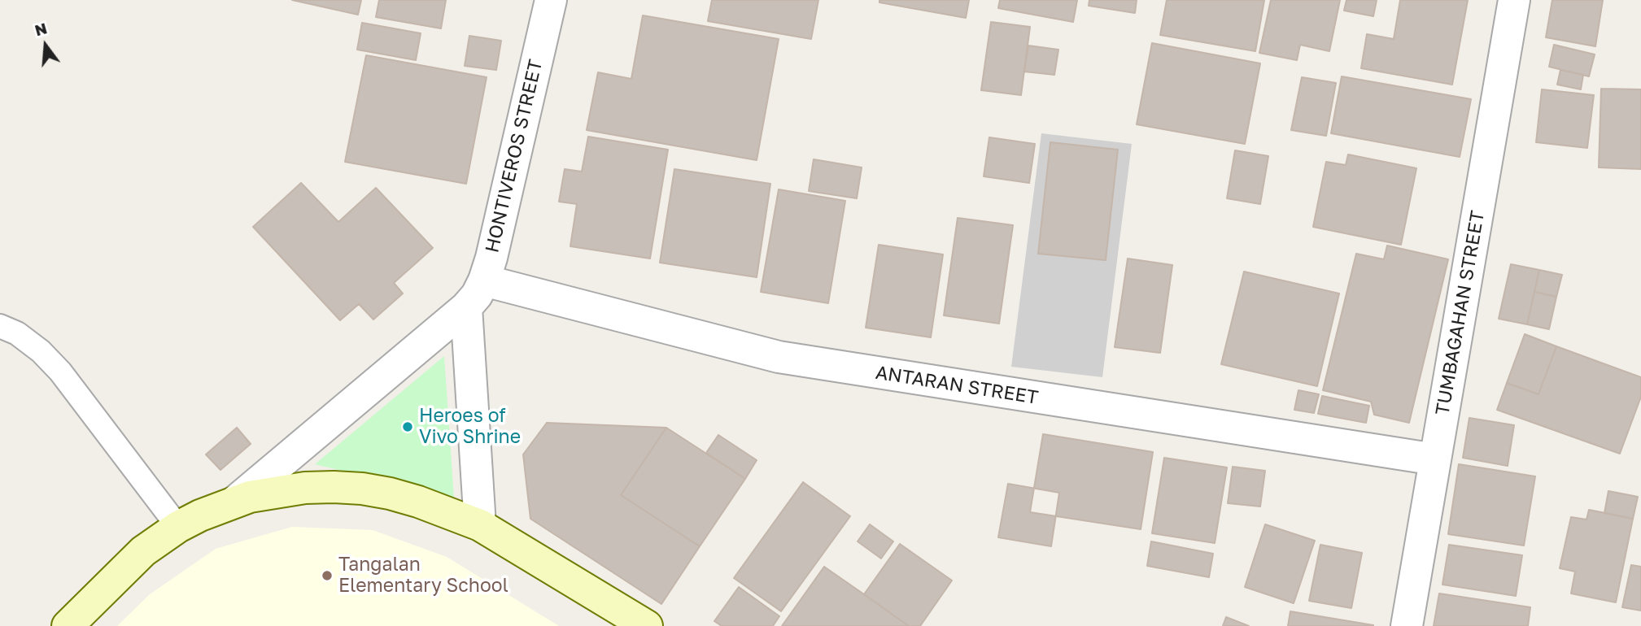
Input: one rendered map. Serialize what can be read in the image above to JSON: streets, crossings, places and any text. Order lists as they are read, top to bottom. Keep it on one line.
{"streets":{"street":["HONTIVEROS STREET","TUMBAGAHAN STREET","ANTARAN STREET"]},"crossings":[["HONTIVEROS STREET","ANTARAN STREET"],["TUMBAGAHAN STREET","ANTARAN STREET"]],"places":["Heroes of Vivo Shrine","Tangalan Elementary School"],"north":"top"}
